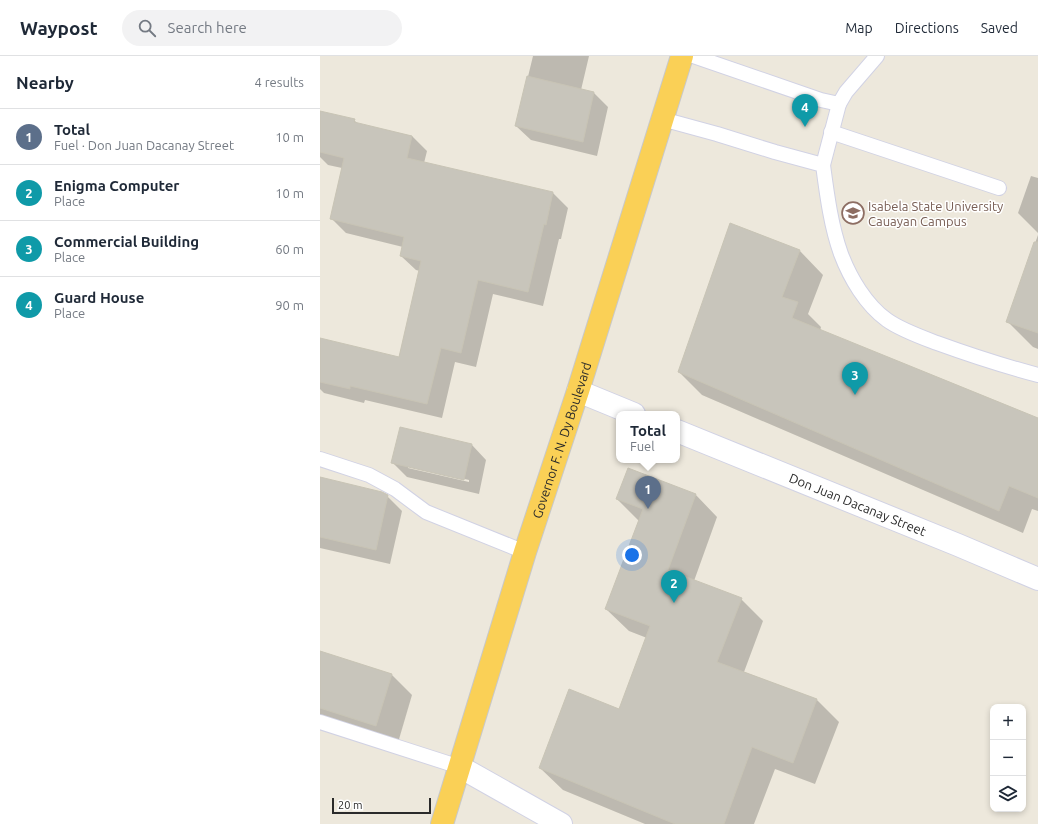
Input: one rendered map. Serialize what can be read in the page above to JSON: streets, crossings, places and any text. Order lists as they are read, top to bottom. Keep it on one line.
{"streets":{"highway":["Governor F. N. Dy Boulevard"],"street":["Don Juan Dacanay Street"]},"places":{"school or university":["Isabela State University Cauayan Campus"]},"scale_bar":"20 m","page":{"header":"Waypost","search":"Search here","nav":["Map","Directions","Saved"],"heading":["Nearby","4 results"],"pins":["4","3","1","2"],"list":[{"mark":"1","name":"Total","note":"Fuel · Don Juan Dacanay Street","value":"10 m"},{"mark":"2","name":"Enigma Computer","note":"Place","value":"10 m"},{"mark":"3","name":"Commercial Building","note":"Place","value":"60 m"},{"mark":"4","name":"Guard House","note":"Place","value":"90 m"}],"popup":["Total","Fuel"],"map_buttons":["+","−"],"scale":"20 m"}}
